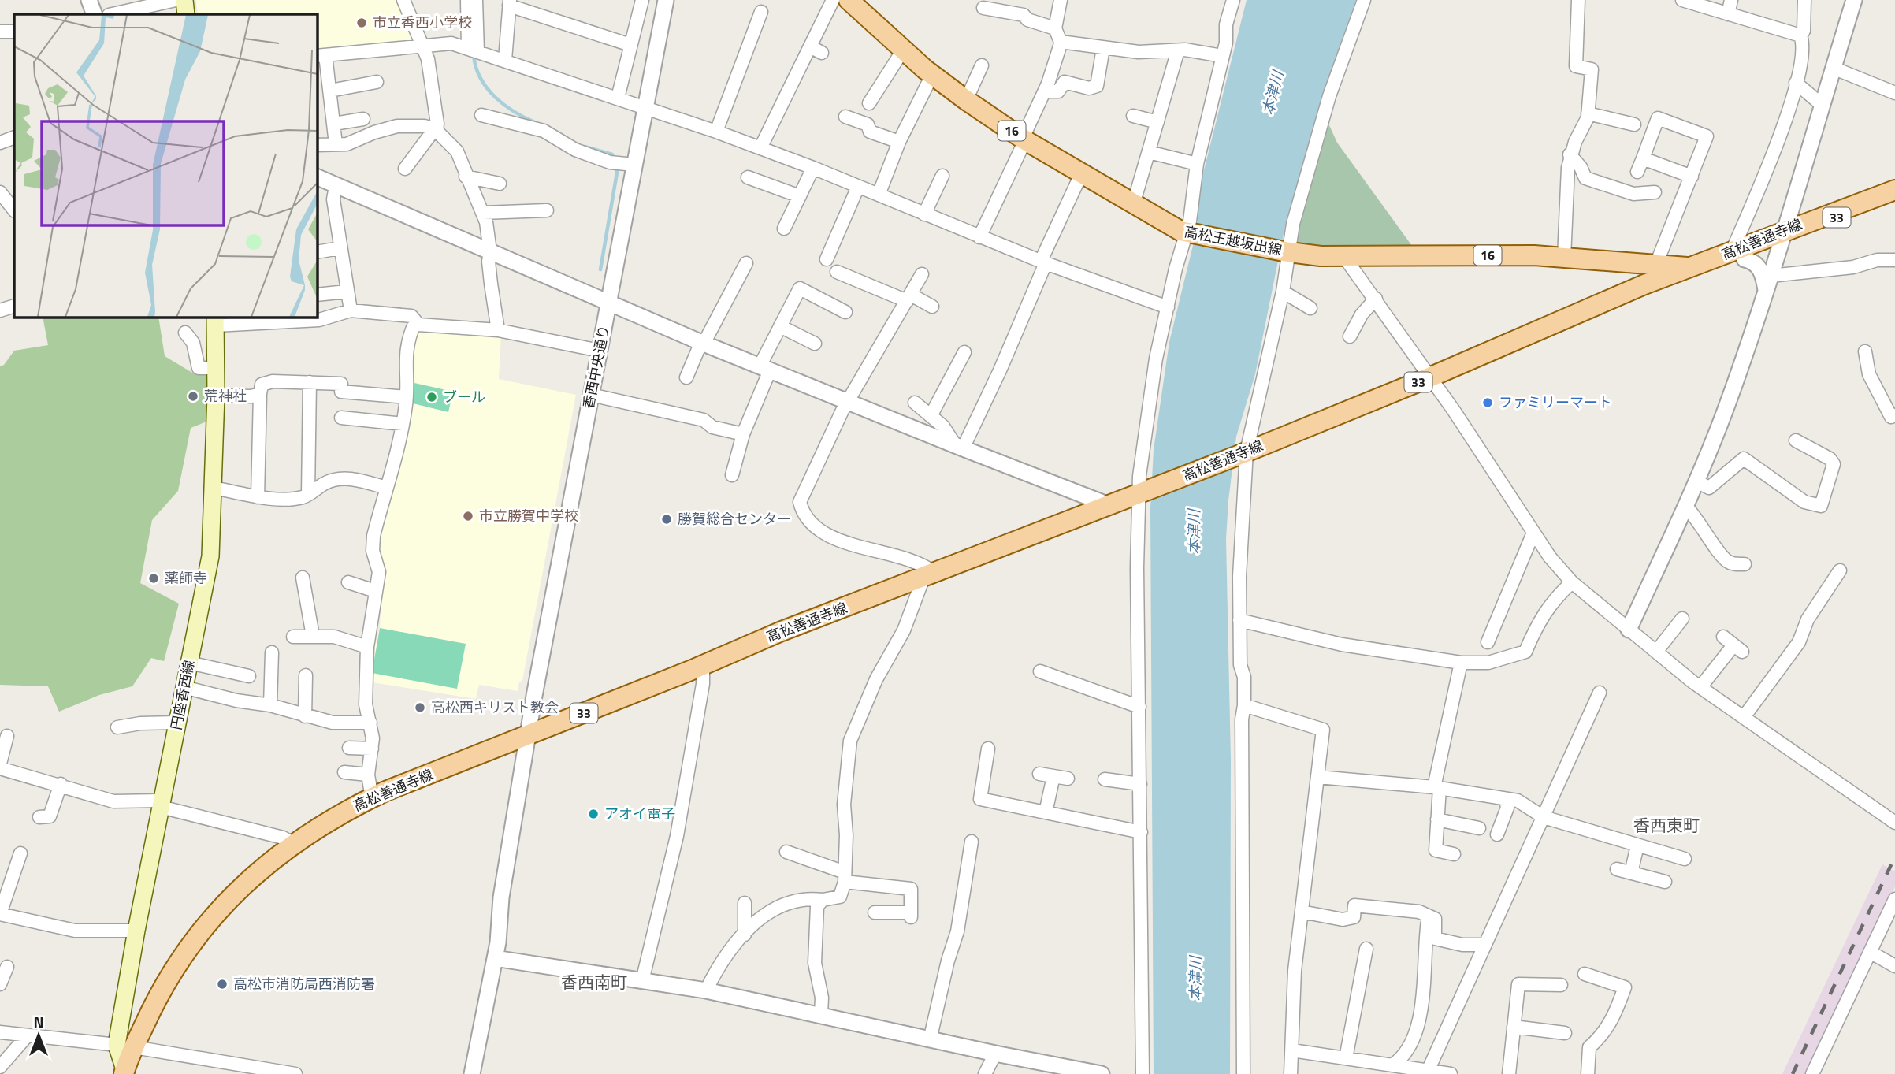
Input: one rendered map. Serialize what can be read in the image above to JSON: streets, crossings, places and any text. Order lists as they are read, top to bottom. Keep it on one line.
{"streets":{"main road":["16","33","高松善通寺線","高松王越坂出線","円座香西線"],"street":["香西中央通り"]},"crossings":[["高松善通寺線","高松王越坂出線"],["高松善通寺線","香西中央通り"],["高松善通寺線","円座香西線"]],"districts":["香西東町","香西南町"],"water":["本津川"],"places":["市立香西小学校","荒神社","ブール","ファミリーマート","市立勝賀中学校","勝賀総合センター","薬師寺","高松西キリスト教会","アオイ電子","高松市消防局西消防署"],"north":"top"}
